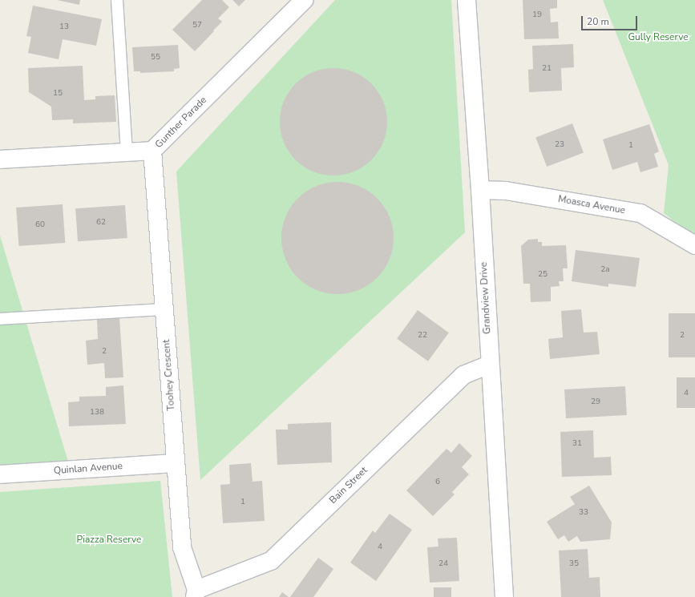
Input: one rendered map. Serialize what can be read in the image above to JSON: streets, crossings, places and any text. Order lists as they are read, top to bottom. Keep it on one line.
{"streets":{"street":["Gunther Parade","Moasca Avenue","Grandview Drive","Toohey Crescent","Quinlan Avenue","Bain Street"]},"crossings":[["Gunther Parade","Toohey Crescent"],["Moasca Avenue","Grandview Drive"],["Grandview Drive","Bain Street"],["Toohey Crescent","Quinlan Avenue"],["Toohey Crescent","Bain Street"]],"parks":["Gully Reserve","Piazza Reserve"],"house_numbers":["19","57","13","55","21","15","23","1","62","60","2a","25","22","2","2","4","29","138","31","6","1","33","4","24","35"],"scale_bar":"20 m"}
